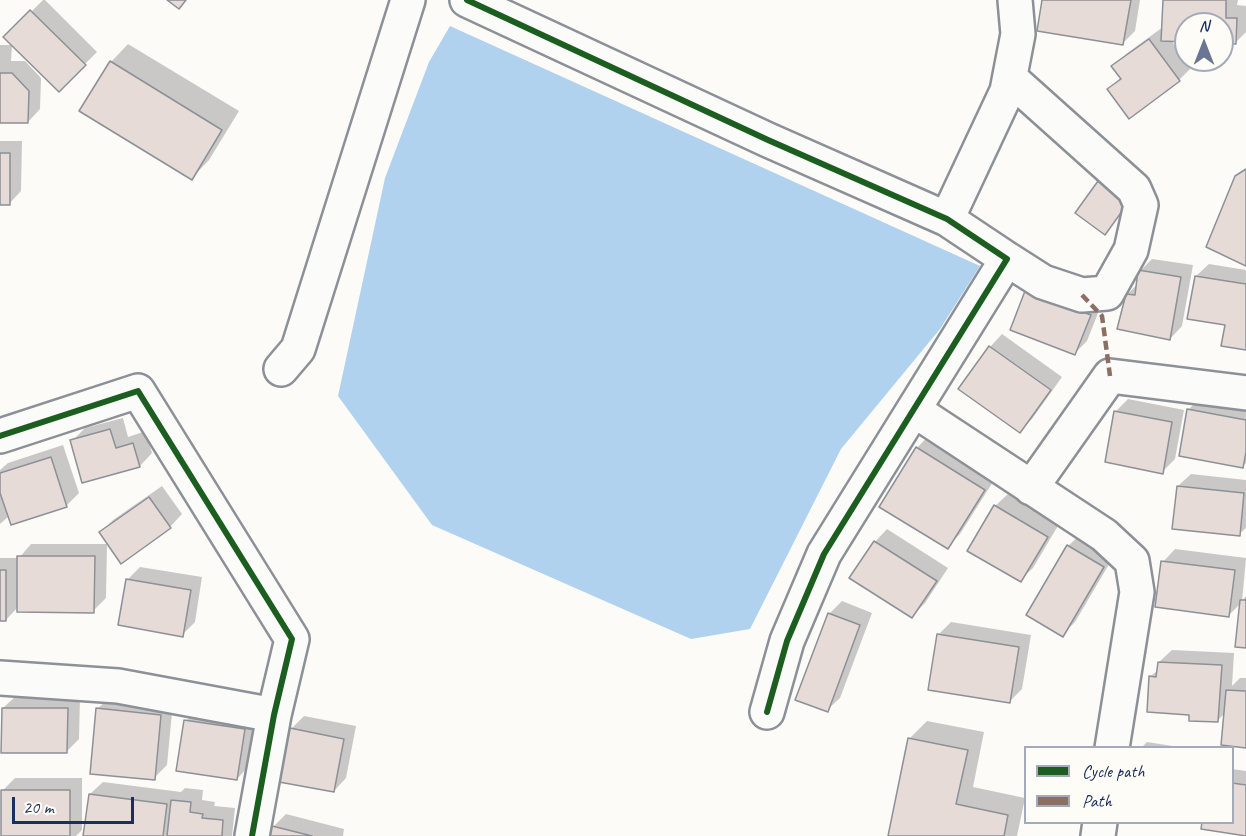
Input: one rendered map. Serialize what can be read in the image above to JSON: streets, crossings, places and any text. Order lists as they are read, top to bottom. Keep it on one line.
{"legend":["Cycle path","Path"],"scale_bar":"20 m","north":"top"}
